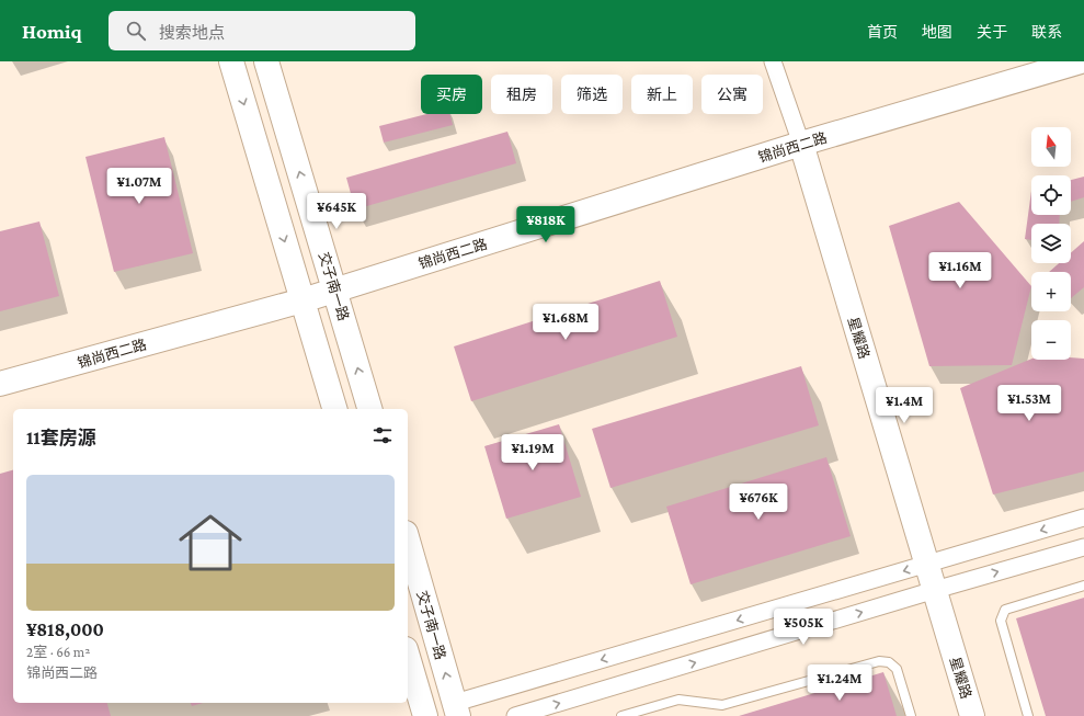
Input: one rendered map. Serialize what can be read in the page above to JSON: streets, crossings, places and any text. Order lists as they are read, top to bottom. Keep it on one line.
{"streets":{"street":["锦尚西二路","交子南一路","星耀路"]},"crossings":[["锦尚西二路","交子南一路"],["锦尚西二路","星耀路"]],"north":"top","page":{"header":"Homiq","search":"搜索地点","nav":["首页","地图","关于","联系"],"chip":["买房","租房","筛选","新上","公寓"],"map_buttons":["+","−"],"price":["¥1.07M","¥645K","¥818K","¥1.16M","¥1.68M","¥1.53M","¥1.4M","¥1.19M","¥676K","¥505K","¥1.24M"],"heading":"11套房源","list":[{"name":"¥818,000","note":"2室 · 66 m² · 锦尚西二路"}]}}
